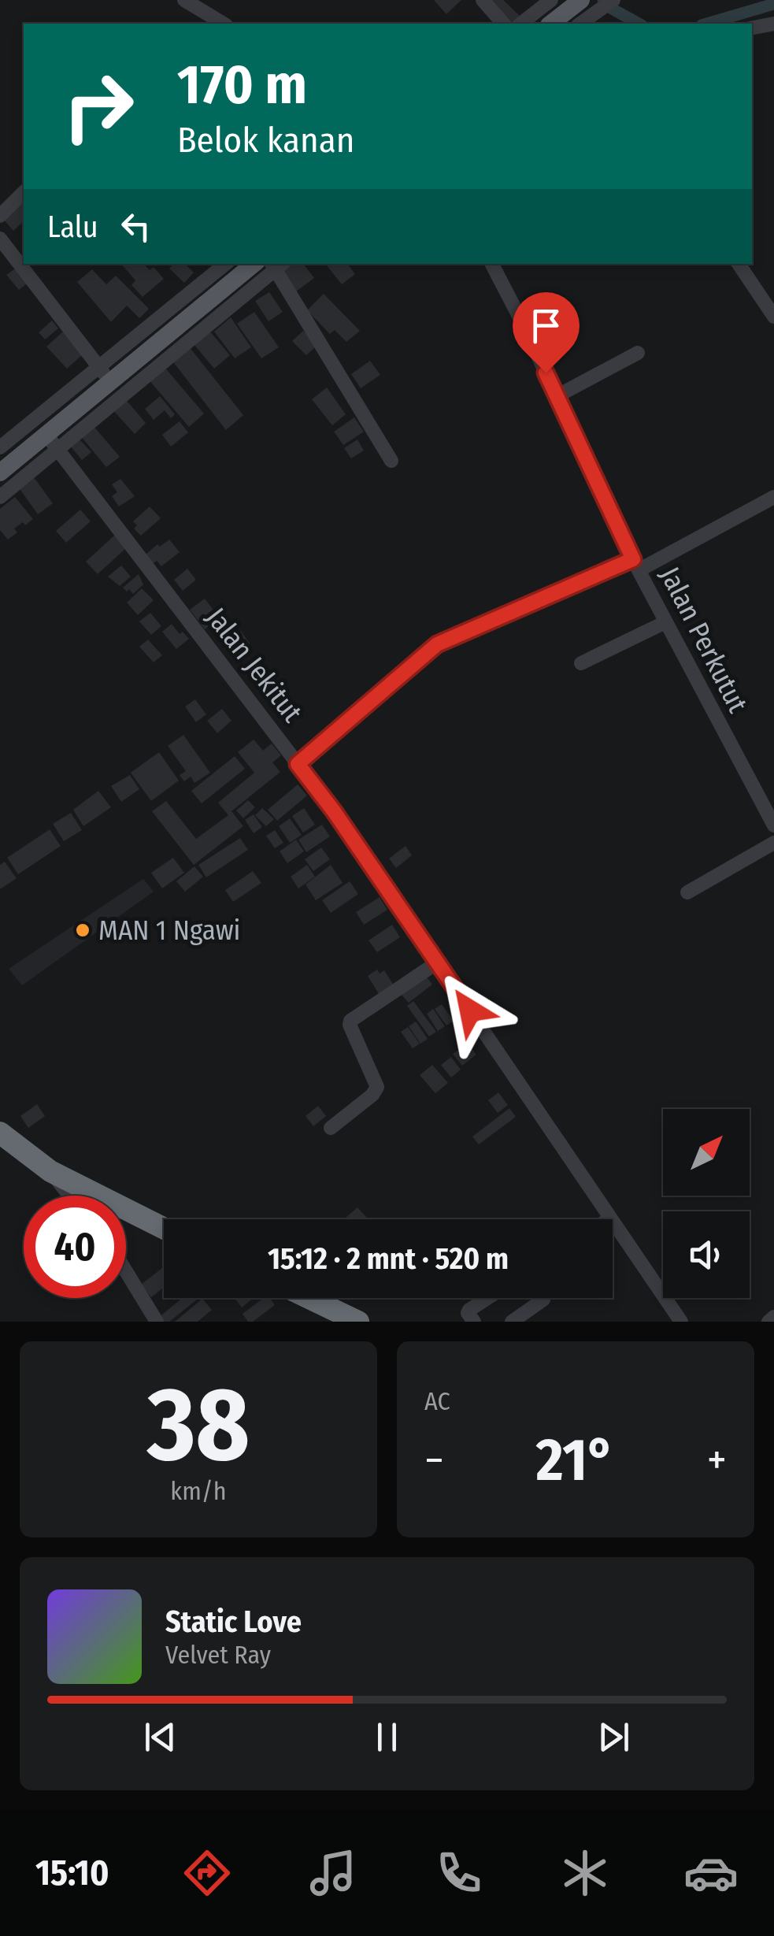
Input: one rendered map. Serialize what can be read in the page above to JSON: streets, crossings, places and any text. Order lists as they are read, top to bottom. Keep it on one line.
{"streets":{"street":["Jalan Perkutut","Jalan Jekitut"]},"places":["MAN 1 Ngawi"],"north":"top right","page":{"turn":["170 m","Belok kanan"],"then":"Lalu","limit":"40","trip":"15:12 · 2 mnt · 520 m","tile":[["38","km/h"],"AC"],"heat":["−","21°","+"],"song":["Static Love","Velvet Ray"],"tabs":"15:10"}}
